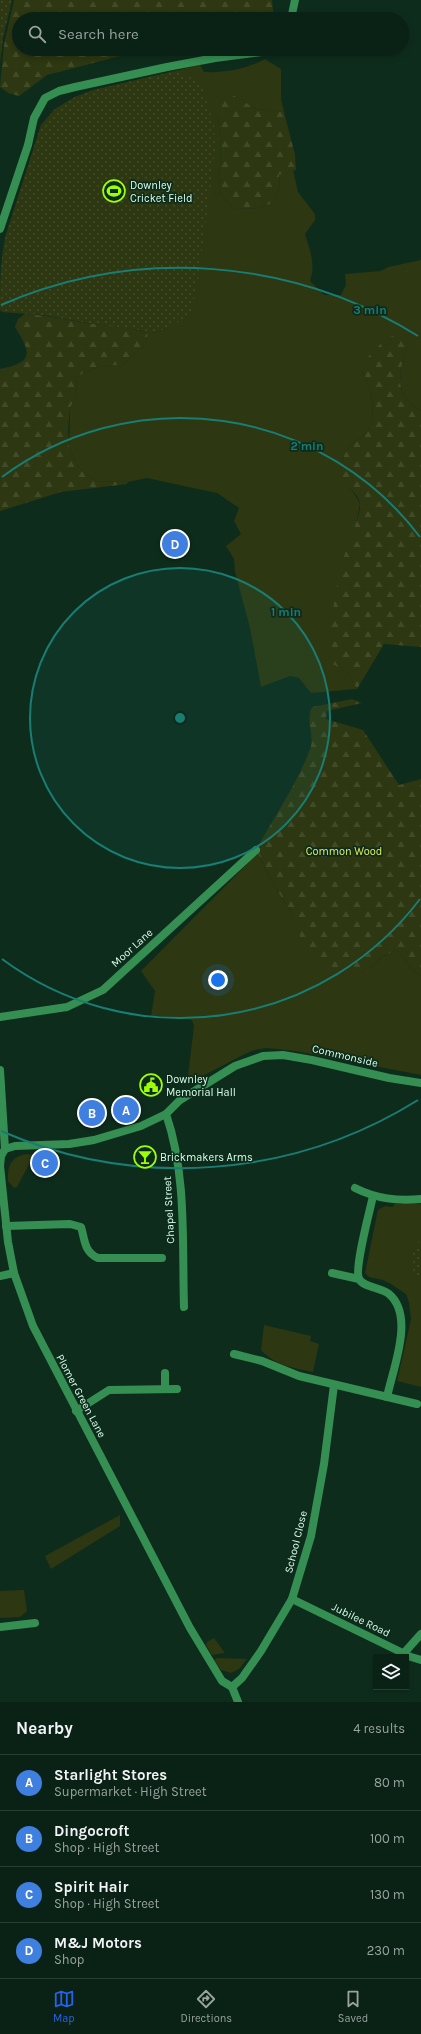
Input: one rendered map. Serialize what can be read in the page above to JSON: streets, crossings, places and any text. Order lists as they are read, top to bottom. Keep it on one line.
{"streets":{"street":["Moor Lane","Commonside","Chapel Street","Plomer Green Lane","School Close","Jubilee Road"]},"crossings":[["Commonside","Chapel Street"],["Commonside","Plomer Green Lane"],["Plomer Green Lane","School Close"],["School Close","Jubilee Road"]],"parks":["Common Wood"],"places":{"sports":["Downley Cricket Field"],"public building":["Downley Memorial Hall"],"bar":["Brickmakers Arms"]},"page":{"search":"Search here","pins":["D","A","B","C"],"heading":["Nearby","4 results"],"list":[{"mark":"A","name":"Starlight Stores","note":"Supermarket · High Street","value":"80 m"},{"mark":"B","name":"Dingocroft","note":"Shop · High Street","value":"100 m"},{"mark":"C","name":"Spirit Hair","note":"Shop · High Street","value":"130 m"},{"mark":"D","name":"M&J Motors","note":"Shop","value":"230 m"}],"nav":["Map","Directions","Saved"]},"rings":["3 min","2 min","1 min"]}
